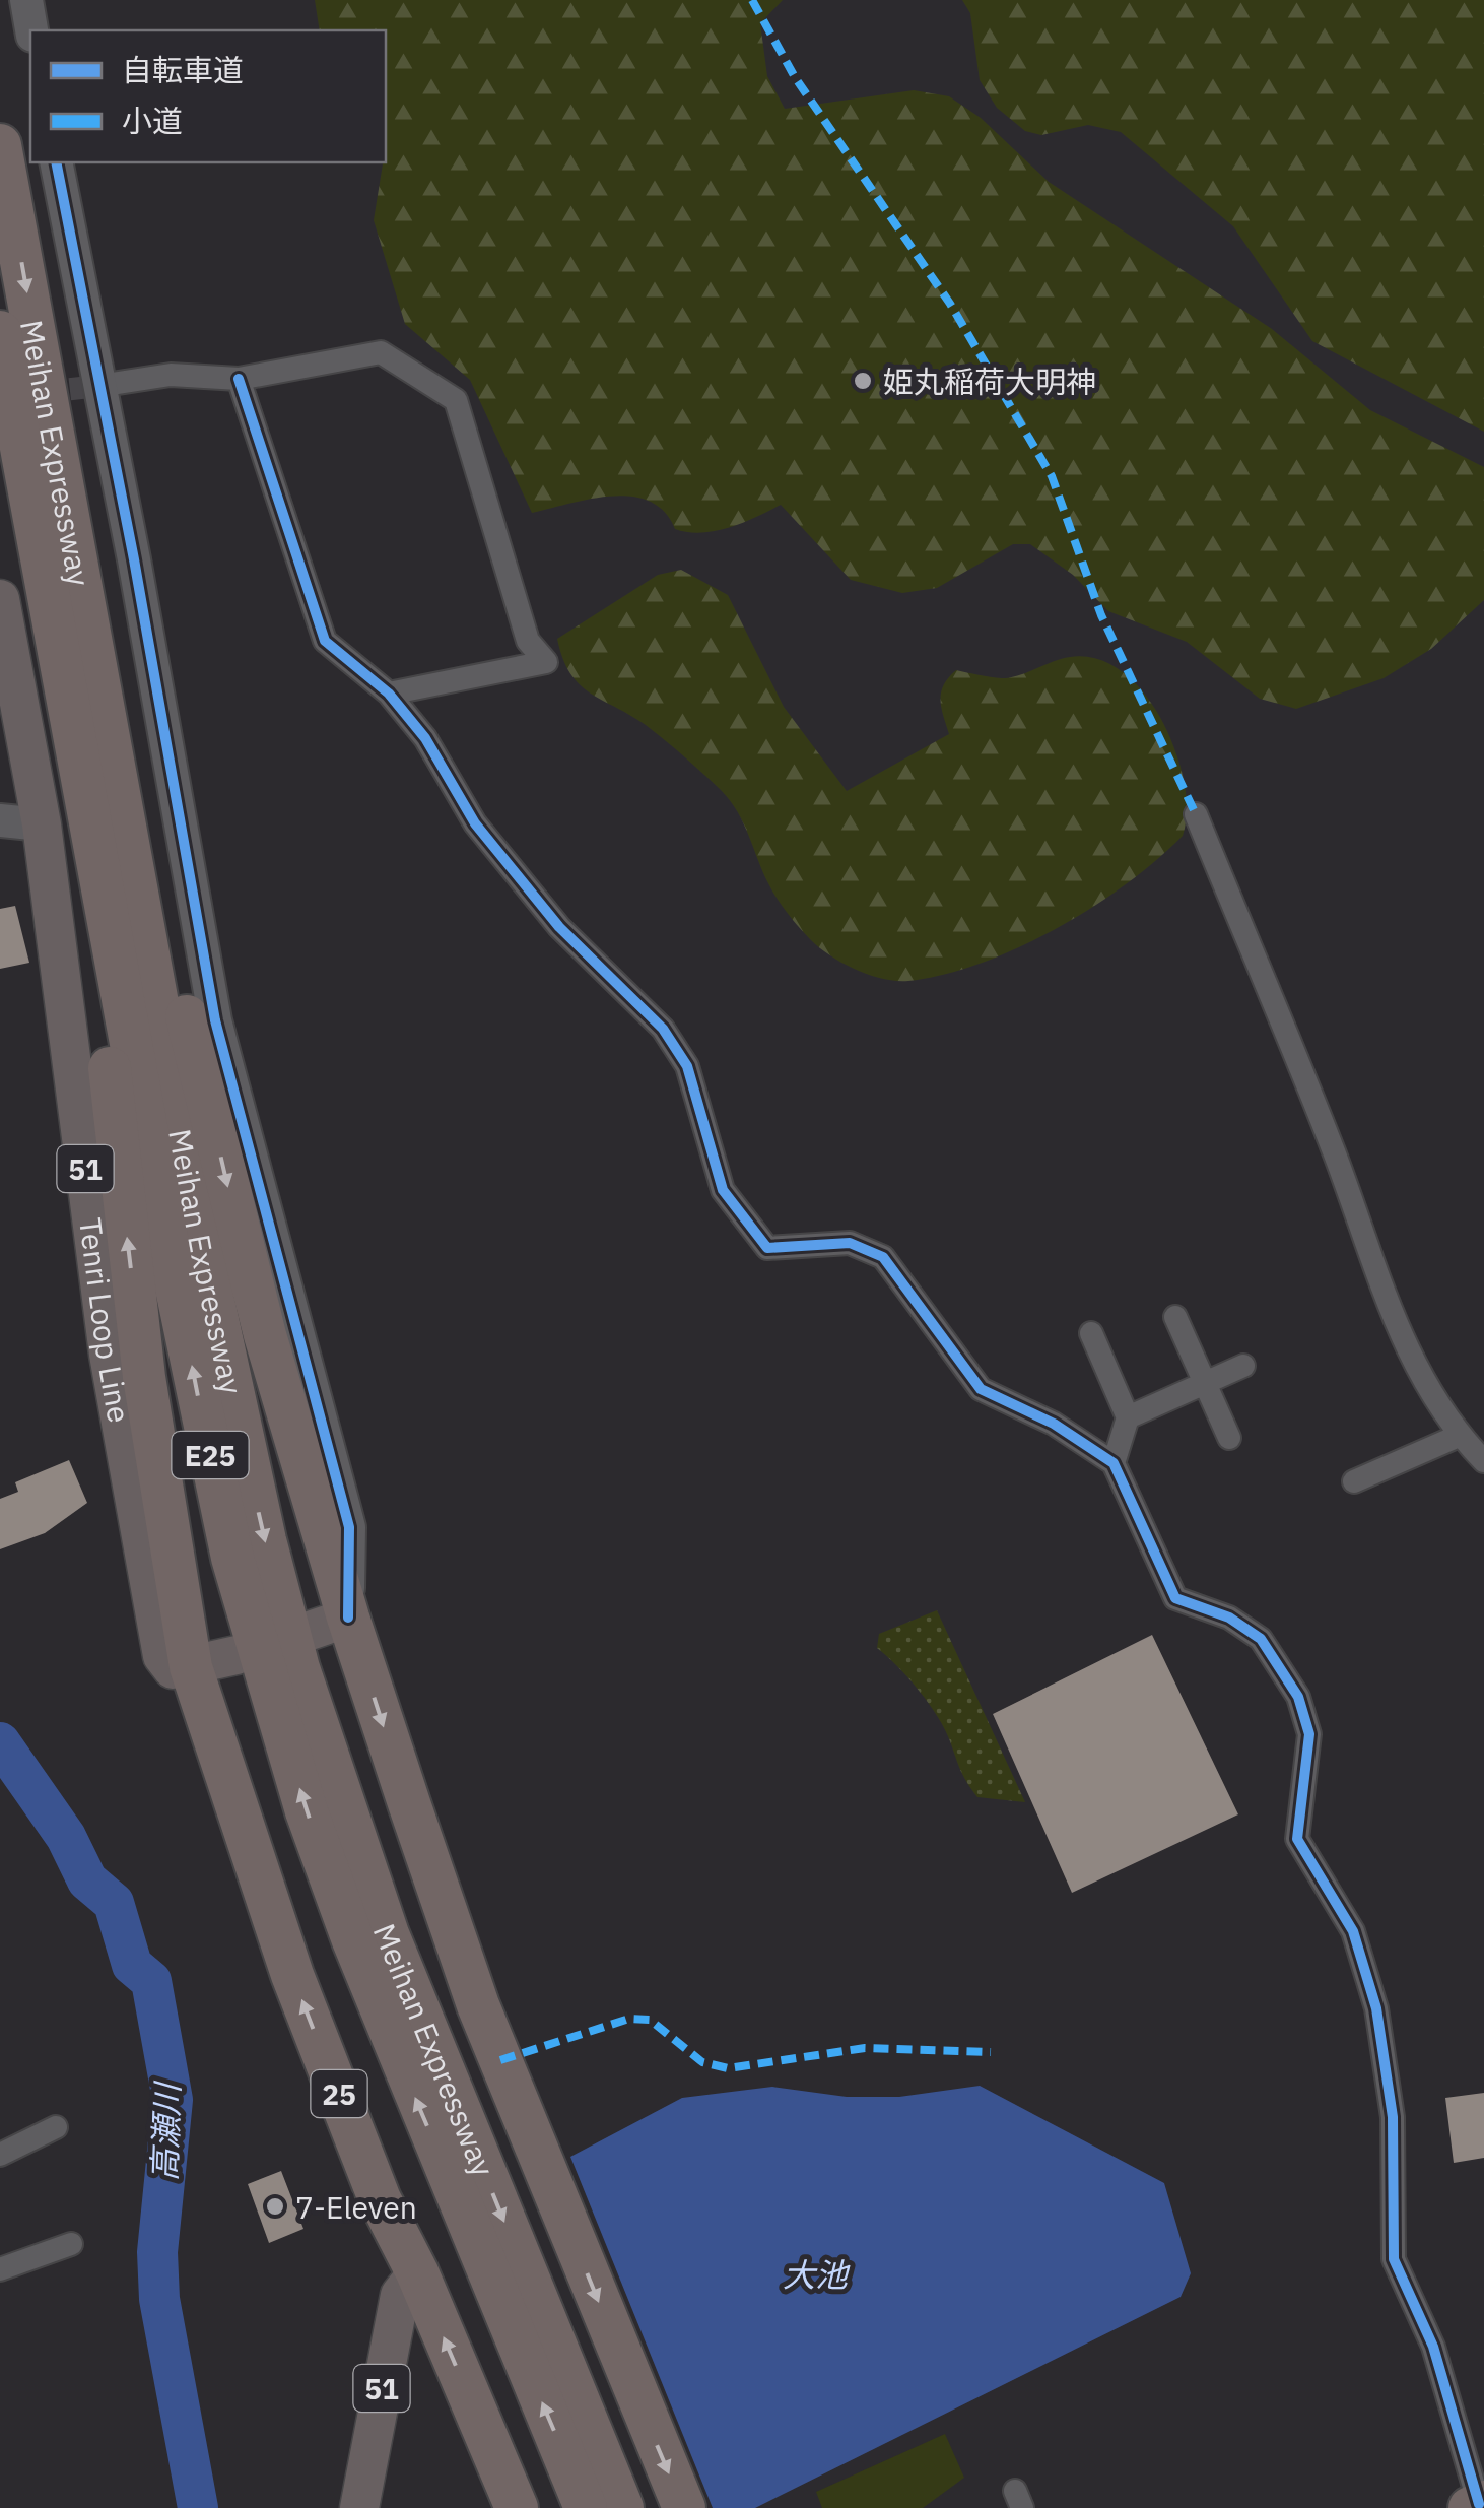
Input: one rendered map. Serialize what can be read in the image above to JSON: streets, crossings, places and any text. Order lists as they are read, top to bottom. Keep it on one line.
{"streets":{"highway":["Meihan Expressway","E25","25"],"main road":["51","Tenri Loop Line"]},"crossings":[["Meihan Expressway","E25"],["51","25"],["Tenri Loop Line","E25"],["Tenri Loop Line","25"],["E25","25"]],"water":["高瀬川","大池"],"places":["姫丸稲荷大明神","7-Eleven"],"legend":["自転車道","小道"]}
